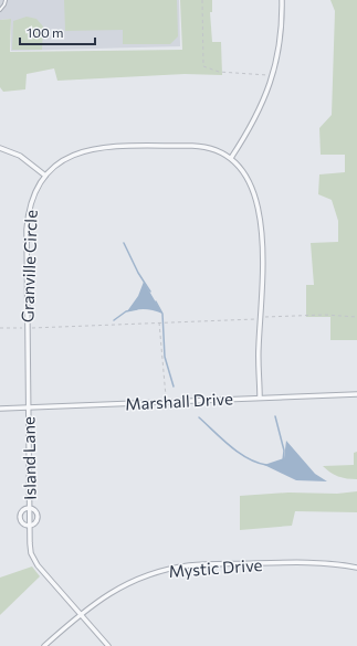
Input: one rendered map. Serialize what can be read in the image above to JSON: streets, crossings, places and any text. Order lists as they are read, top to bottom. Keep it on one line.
{"streets":{"street":["Granville Circle","Marshall Drive","Island Lane","Mystic Drive"]},"crossings":[["Granville Circle","Marshall Drive"],["Granville Circle","Island Lane"],["Marshall Drive","Island Lane"],["Island Lane","Mystic Drive"]],"scale_bar":"100 m"}
